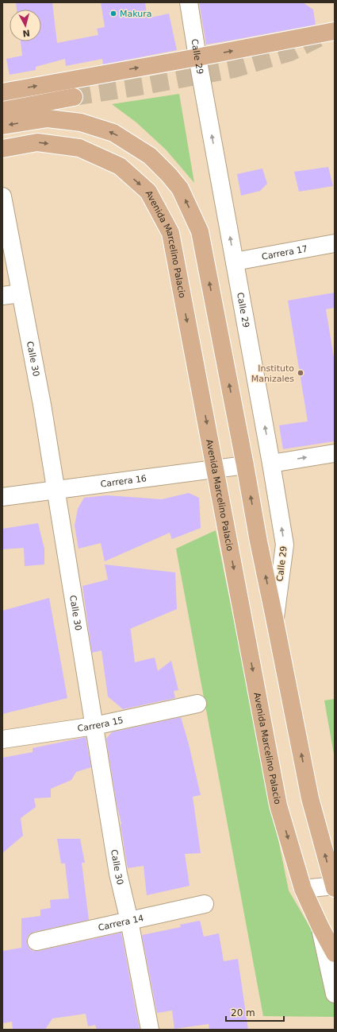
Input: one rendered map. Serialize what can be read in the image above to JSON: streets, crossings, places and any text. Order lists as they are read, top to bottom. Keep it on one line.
{"streets":{"main road":["Avenida Marcelino Palacio"],"street":["Calle 29","Carrera 17","Calle 30","Carrera 16","Carrera 15","Carrera 14"]},"crossings":[["Calle 29","Carrera 17"],["Avenida Marcelino Palacio","Carrera 16"],["Calle 30","Carrera 16"],["Calle 30","Carrera 15"],["Calle 30","Carrera 14"]],"one_way":["Calle 29"],"places":["Makura","Instituto Manizales"],"scale_bar":"20 m","north":"bottom"}
